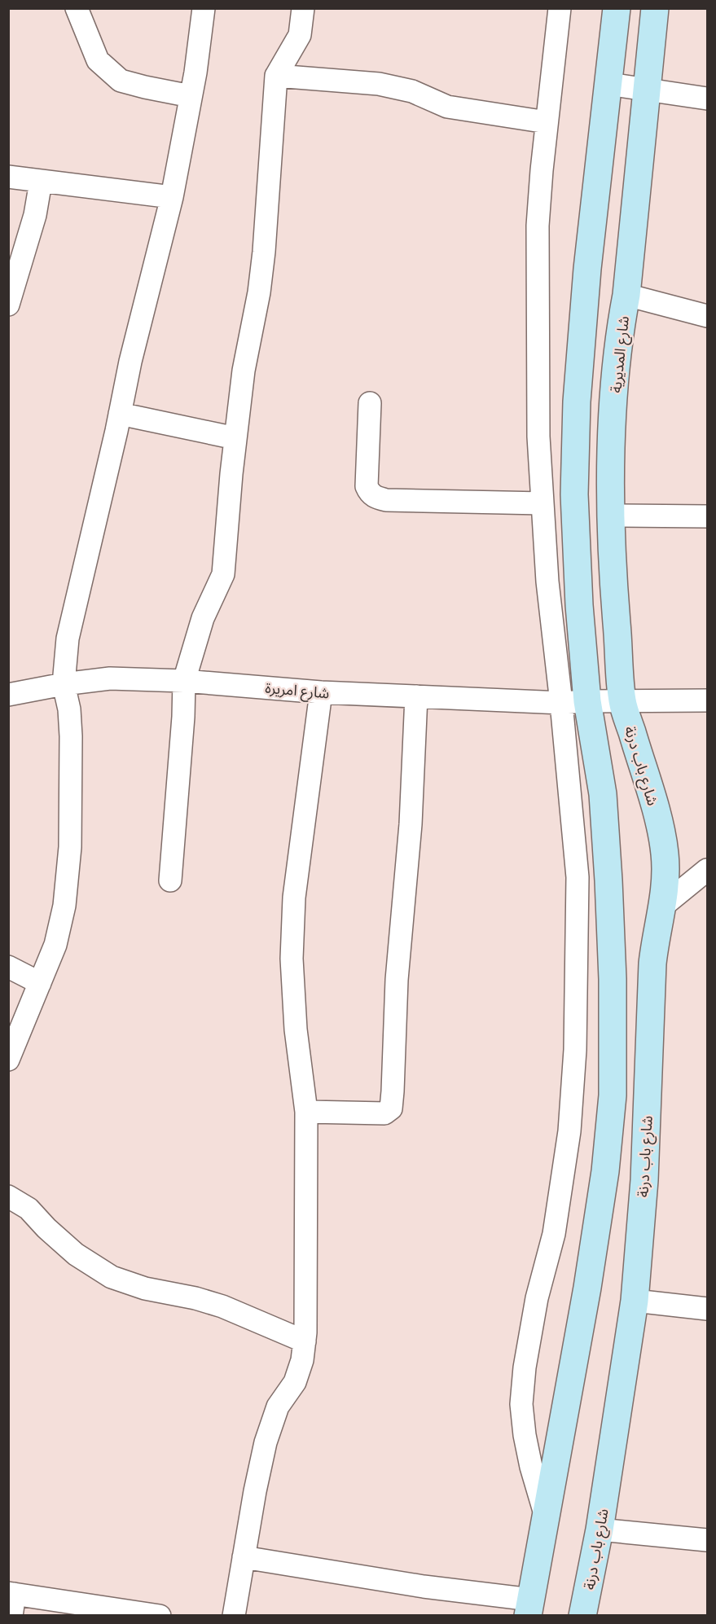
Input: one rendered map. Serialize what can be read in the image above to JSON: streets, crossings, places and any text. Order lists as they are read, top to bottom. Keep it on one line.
{"streets":{"main road":["شارع المديرية","شارع باب درنة"],"street":["شارع امريرة"]},"crossings":[["شارع المديرية","شارع امريرة"],["شارع المديرية","شارع باب درنة"],["شارع امريرة","شارع باب درنة"]]}
